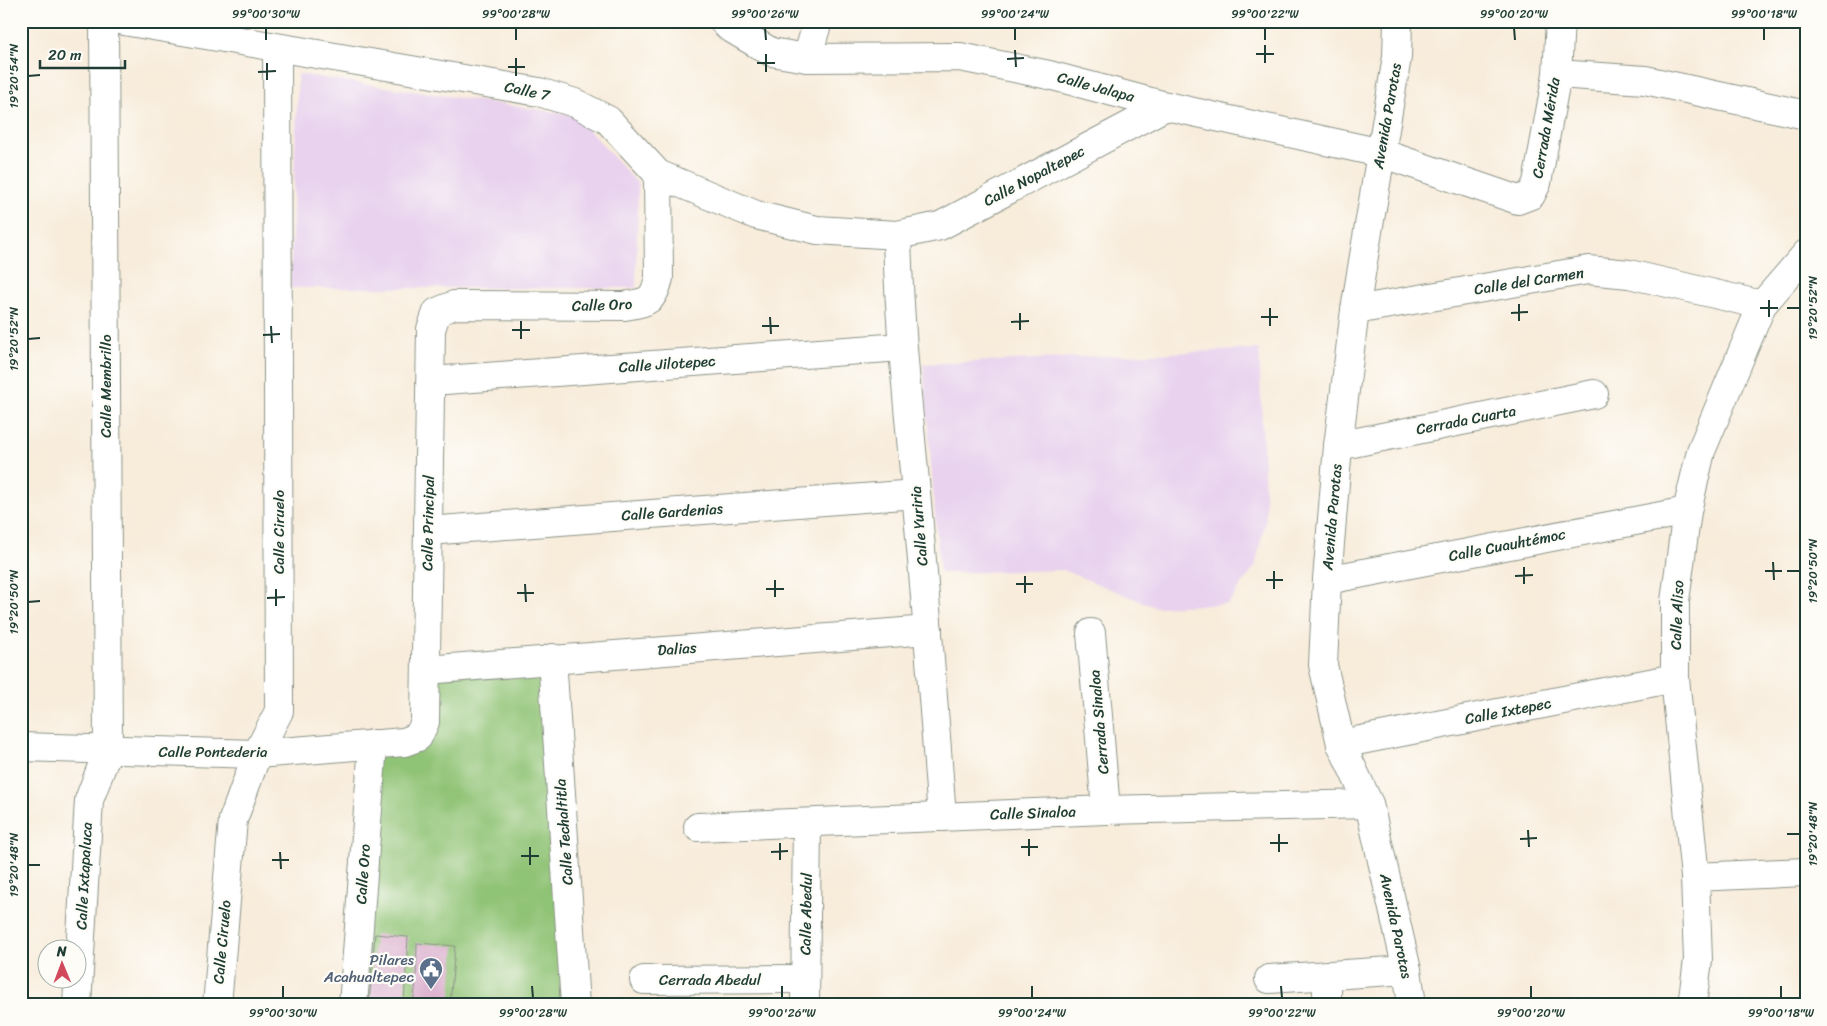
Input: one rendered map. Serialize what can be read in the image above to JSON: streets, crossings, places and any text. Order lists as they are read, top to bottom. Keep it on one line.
{"streets":{"street":["Calle Jalapa","Calle 7","Avenida Parotas","Cerrada Mérida","Calle Nopaltepec","Calle del Carmen","Calle Oro","Calle Jilotepec","Calle Membrillo","Cerrada Cuarta","Calle Gardenias","Calle Principal","Calle Yuriria","Calle Ciruelo","Calle Cuauhtémoc","Calle Aliso","Dalias","Calle Ixtepec","Cerrada Sinaloa","Calle Pontederia","Calle Sinaloa","Calle Techaltitla","Calle Ixtapaluca","Calle Abedul","Cerrada Abedul"]},"crossings":[["Calle Jalapa","Avenida Parotas"],["Calle Jalapa","Cerrada Mérida"],["Calle Jalapa","Calle Nopaltepec"],["Calle 7","Calle Nopaltepec"],["Calle 7","Calle Oro"],["Calle 7","Calle Yuriria"],["Calle 7","Calle Ciruelo"],["Avenida Parotas","Cerrada Mérida"],["Avenida Parotas","Calle del Carmen"],["Avenida Parotas","Cerrada Cuarta"],["Avenida Parotas","Calle Cuauhtémoc"],["Avenida Parotas","Calle Ixtepec"],["Avenida Parotas","Calle Sinaloa"],["Calle Nopaltepec","Calle Yuriria"],["Calle del Carmen","Calle Aliso"],["Calle Oro","Calle Principal"],["Calle Oro","Calle Pontederia"],["Calle Jilotepec","Calle Principal"],["Calle Jilotepec","Calle Yuriria"],["Calle Membrillo","Calle Pontederia"],["Calle Membrillo","Calle Ixtapaluca"],["Calle Gardenias","Calle Principal"],["Calle Gardenias","Calle Yuriria"],["Calle Principal","Dalias"],["Calle Principal","Calle Pontederia"],["Calle Yuriria","Dalias"],["Calle Yuriria","Calle Sinaloa"],["Calle Ciruelo","Calle Pontederia"],["Calle Cuauhtémoc","Calle Aliso"],["Calle Aliso","Calle Ixtepec"],["Dalias","Calle Techaltitla"],["Cerrada Sinaloa","Calle Sinaloa"],["Calle Pontederia","Calle Ixtapaluca"],["Calle Sinaloa","Calle Abedul"],["Calle Abedul","Cerrada Abedul"]],"places":{"public building":["Pilares Acahualtepec"]},"scale_bar":"20 m","north":"top","coordinates":["99°00'30\"W","99°00'28\"W","99°00'26\"W","99°00'24\"W","99°00'22\"W","99°00'20\"W","99°00'18\"W","19°20'54\"N","19°20'52\"N","19°20'50\"N","19°20'48\"N"]}
